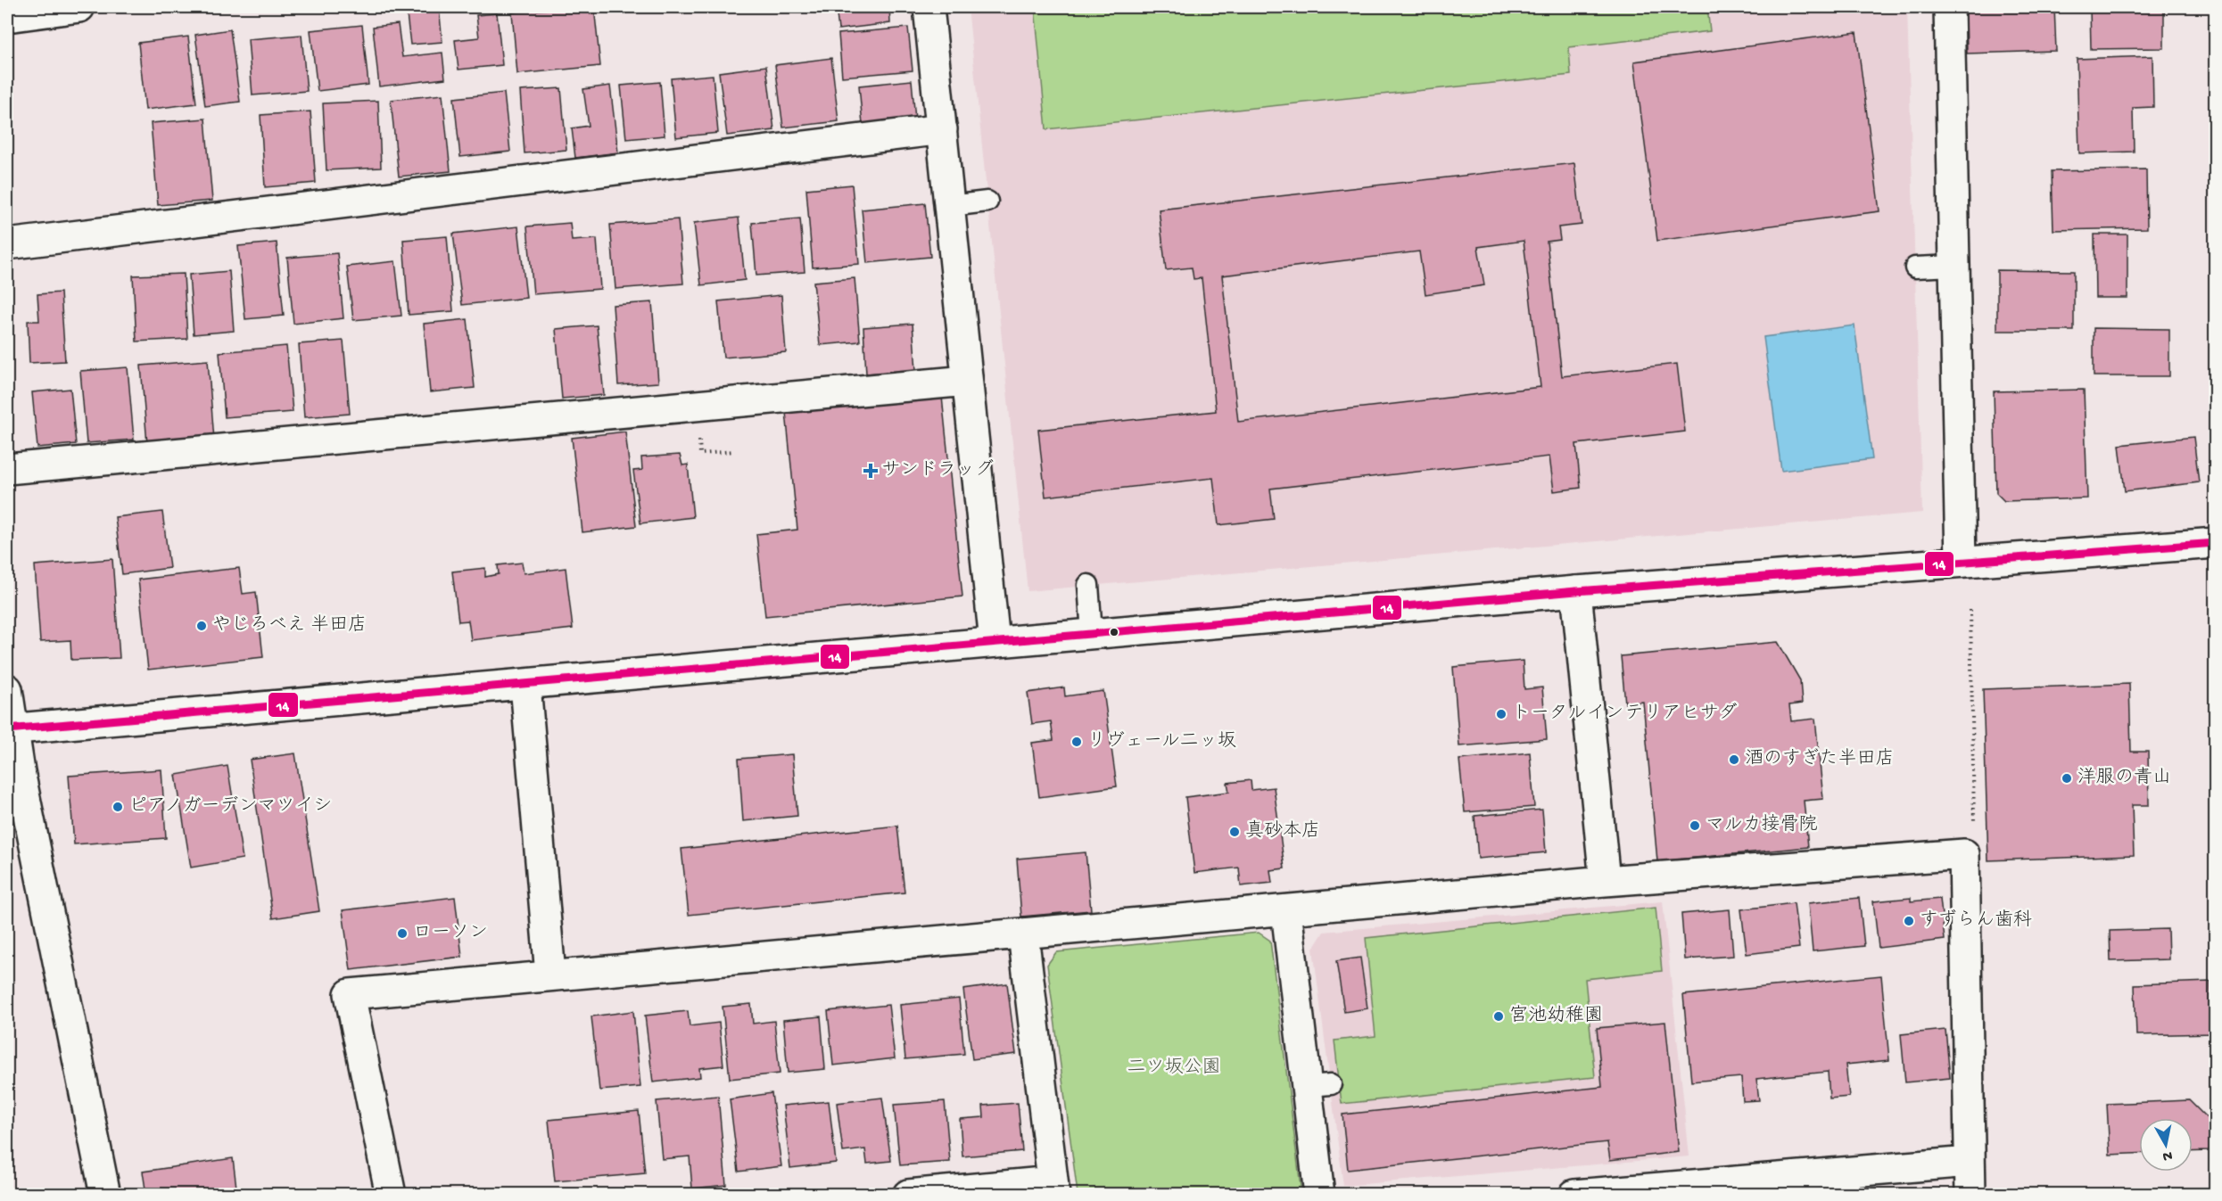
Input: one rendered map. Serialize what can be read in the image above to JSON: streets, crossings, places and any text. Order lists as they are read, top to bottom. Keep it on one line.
{"parks":["二ツ坂公園"],"places":{"health":["サンドラッグ"],"other":["やじろべえ 半田店","トータルインテリアヒサダ","リヴェール二ッ坂","酒のすぎた半田店","洋服の青山","ピアノガーデンマツイシ","マルカ接骨院","真砂本店","すずらん歯科","ローソン","宮池幼稚園"]},"lines":["transit line 14"],"north":"bottom"}
